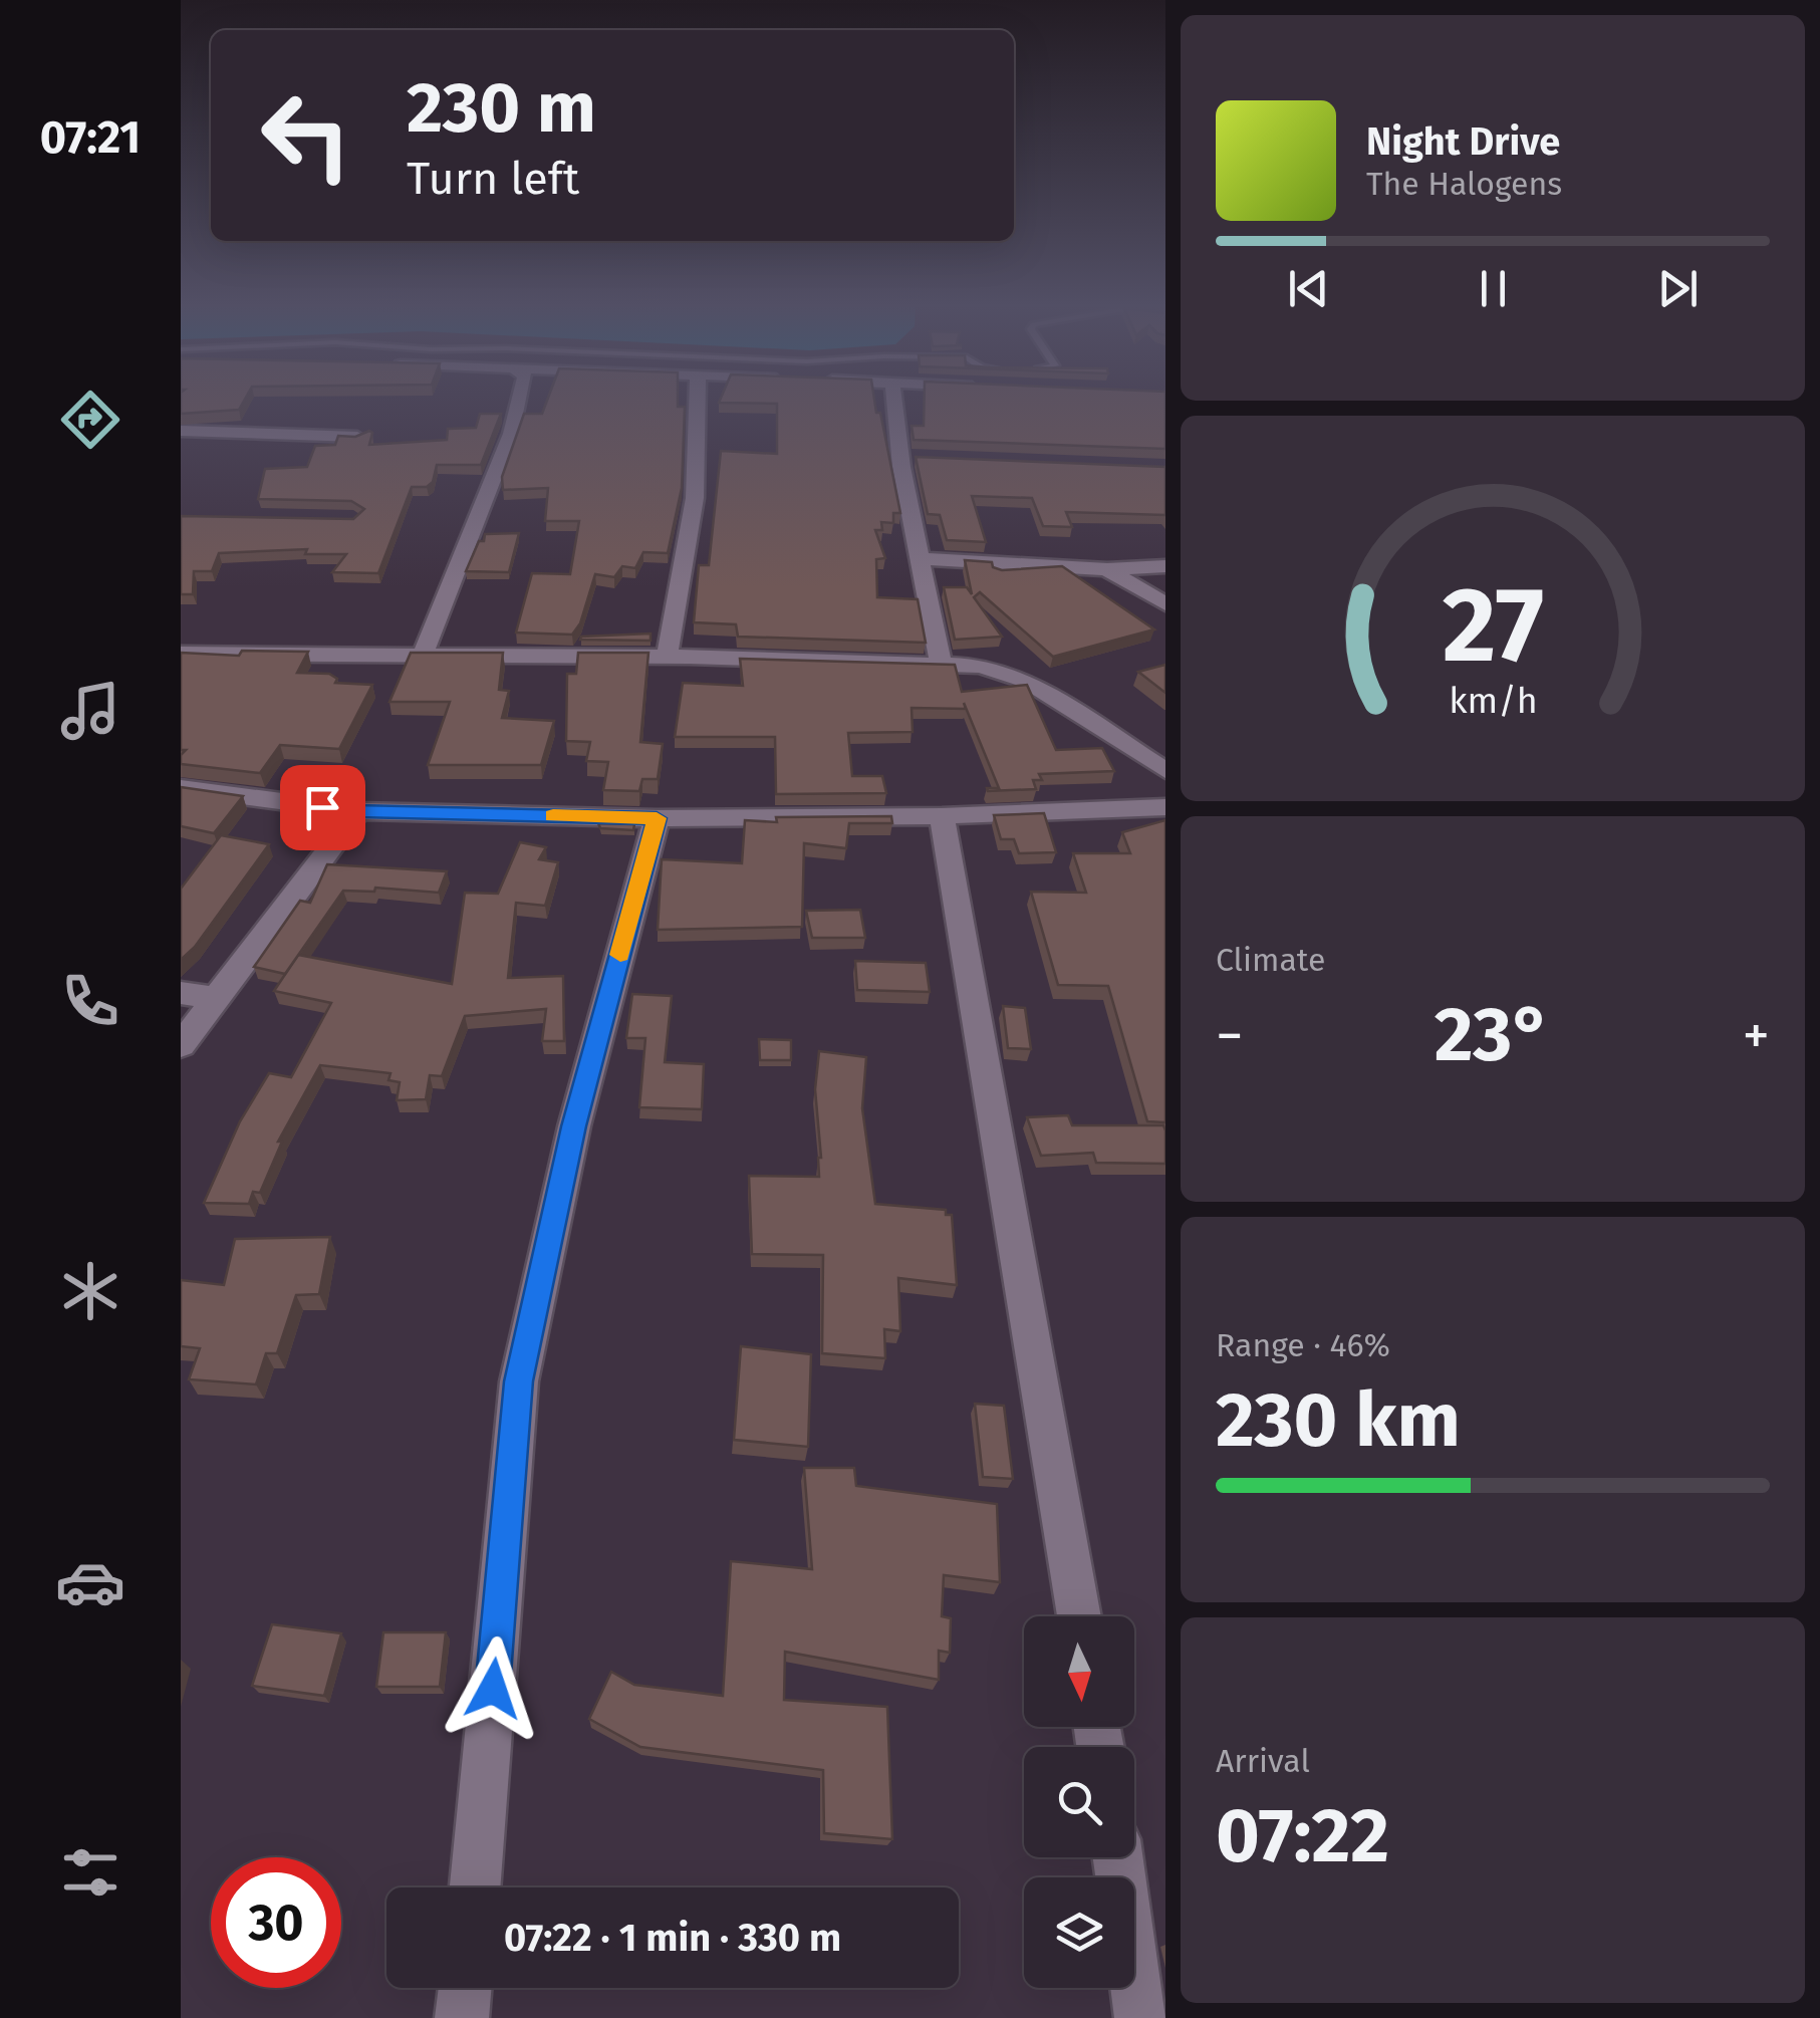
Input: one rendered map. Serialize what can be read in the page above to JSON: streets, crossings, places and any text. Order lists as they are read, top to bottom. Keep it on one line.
{"north":"bottom","page":{"tabs":"07:21","turn":["230 m","Turn left"],"song":["Night Drive","The Halogens"],"tile":["Climate",["Range · 46%","230 km"],["Arrival","07:22"]],"heat":["−","23°","+"],"limit":"30","trip":"07:22 · 1 min · 330 m","gauge":["27","km/h"]}}
